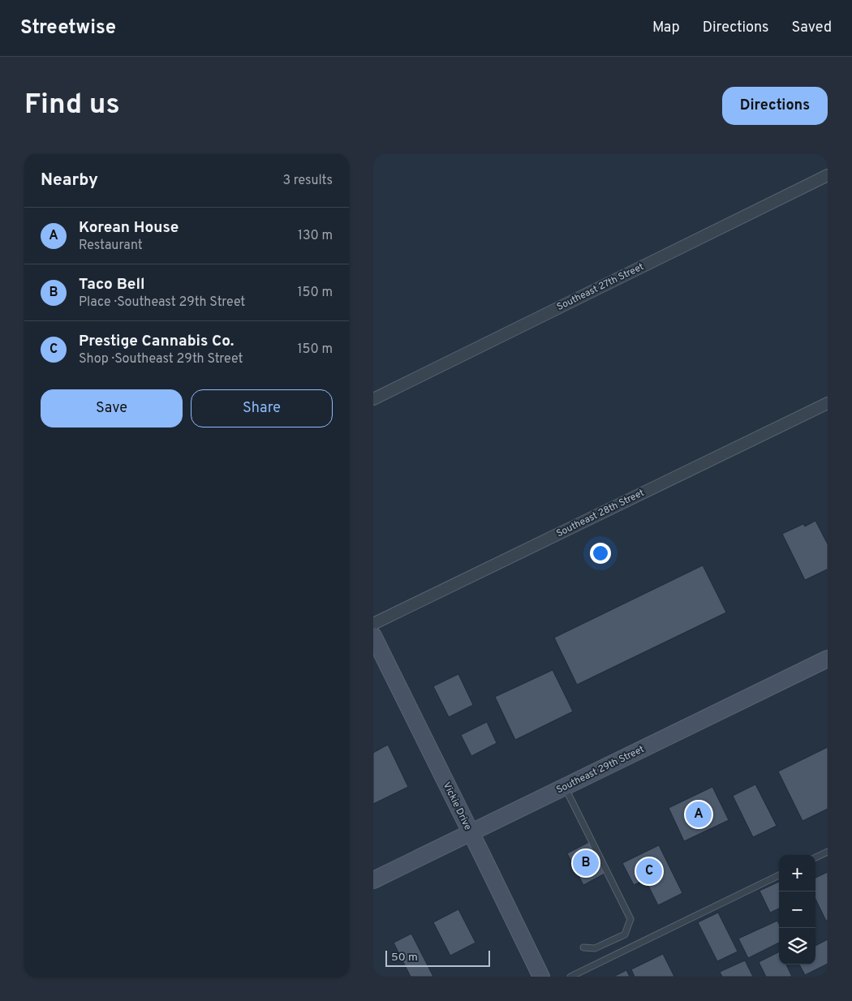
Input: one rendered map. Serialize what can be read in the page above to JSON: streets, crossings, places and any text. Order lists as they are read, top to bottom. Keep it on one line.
{"streets":{"main road":["Southeast 29th Street","Vickie Drive"],"street":["Southeast 27th Street","Southeast 28th Street"]},"crossings":[["Southeast 29th Street","Vickie Drive"]],"scale_bar":"50 m","page":{"header":"Streetwise","nav":["Map","Directions","Saved"],"buttons":["Directions",["Save","Share"]],"title":"Find us","heading":["Nearby","3 results"],"list":[{"mark":"A","name":"Korean House","note":"Restaurant","value":"130 m"},{"mark":"B","name":"Taco Bell","note":"Place · Southeast 29th Street","value":"150 m"},{"mark":"C","name":"Prestige Cannabis Co.","note":"Shop · Southeast 29th Street","value":"150 m"}],"pins":["A","B","C"],"map_buttons":["+","−"],"scale":"50 m"}}
